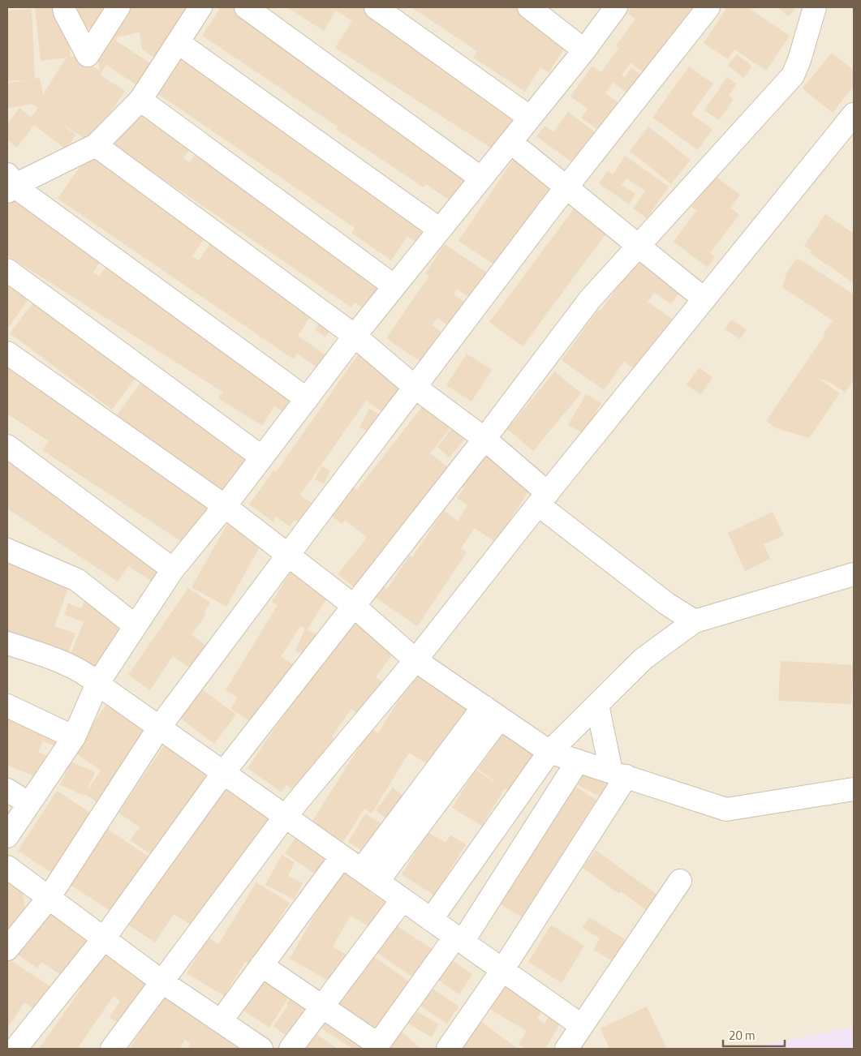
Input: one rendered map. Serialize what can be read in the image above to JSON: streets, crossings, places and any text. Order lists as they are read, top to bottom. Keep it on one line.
{"scale_bar":"20 m"}
